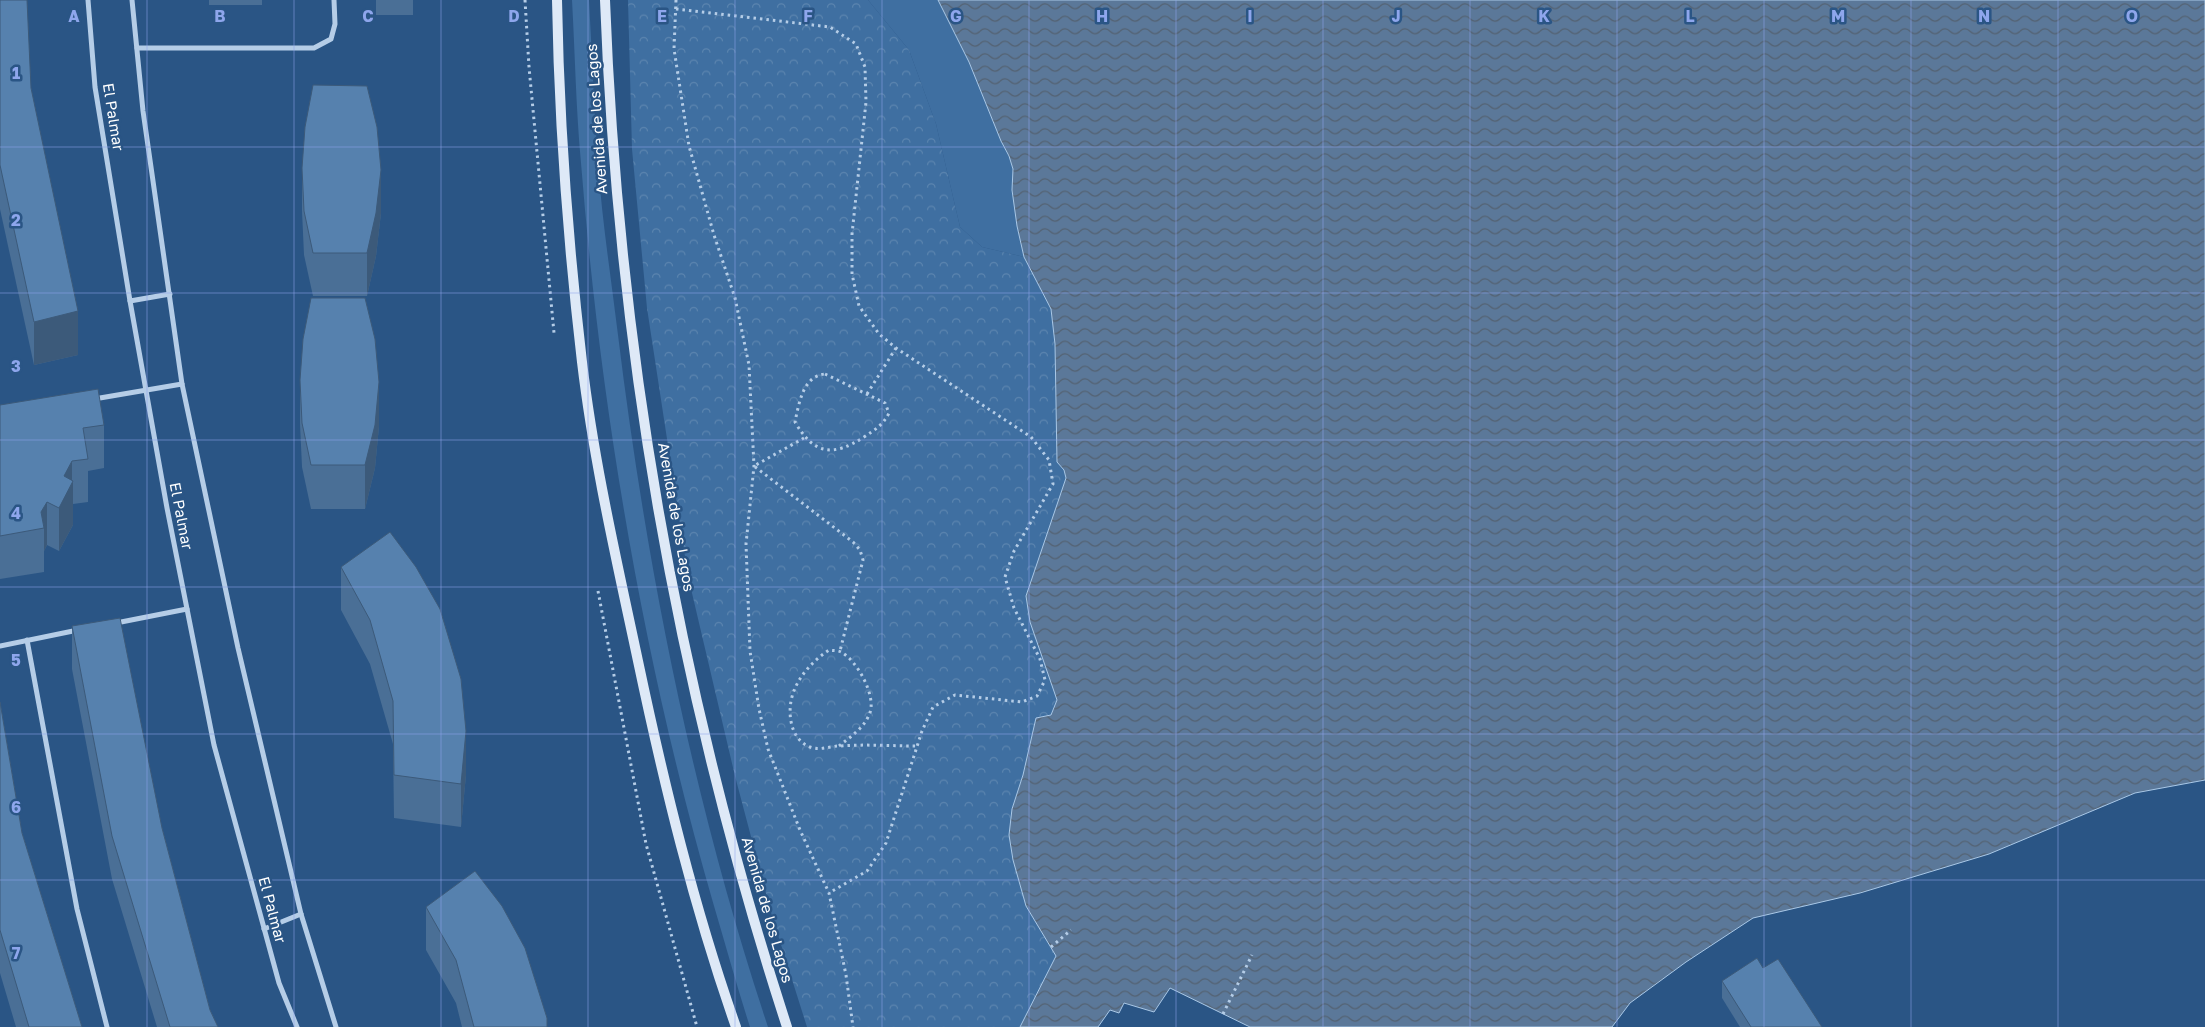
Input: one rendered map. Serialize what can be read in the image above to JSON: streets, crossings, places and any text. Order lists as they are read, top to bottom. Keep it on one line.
{"streets":{"street":["El Palmar","Avenida de los Lagos"]},"grid":{"columns":["A","B","C","D","E","F","G","H","I","J","K","L","M","N","O"],"rows":["1","2","3","4","5","6","7"]}}
